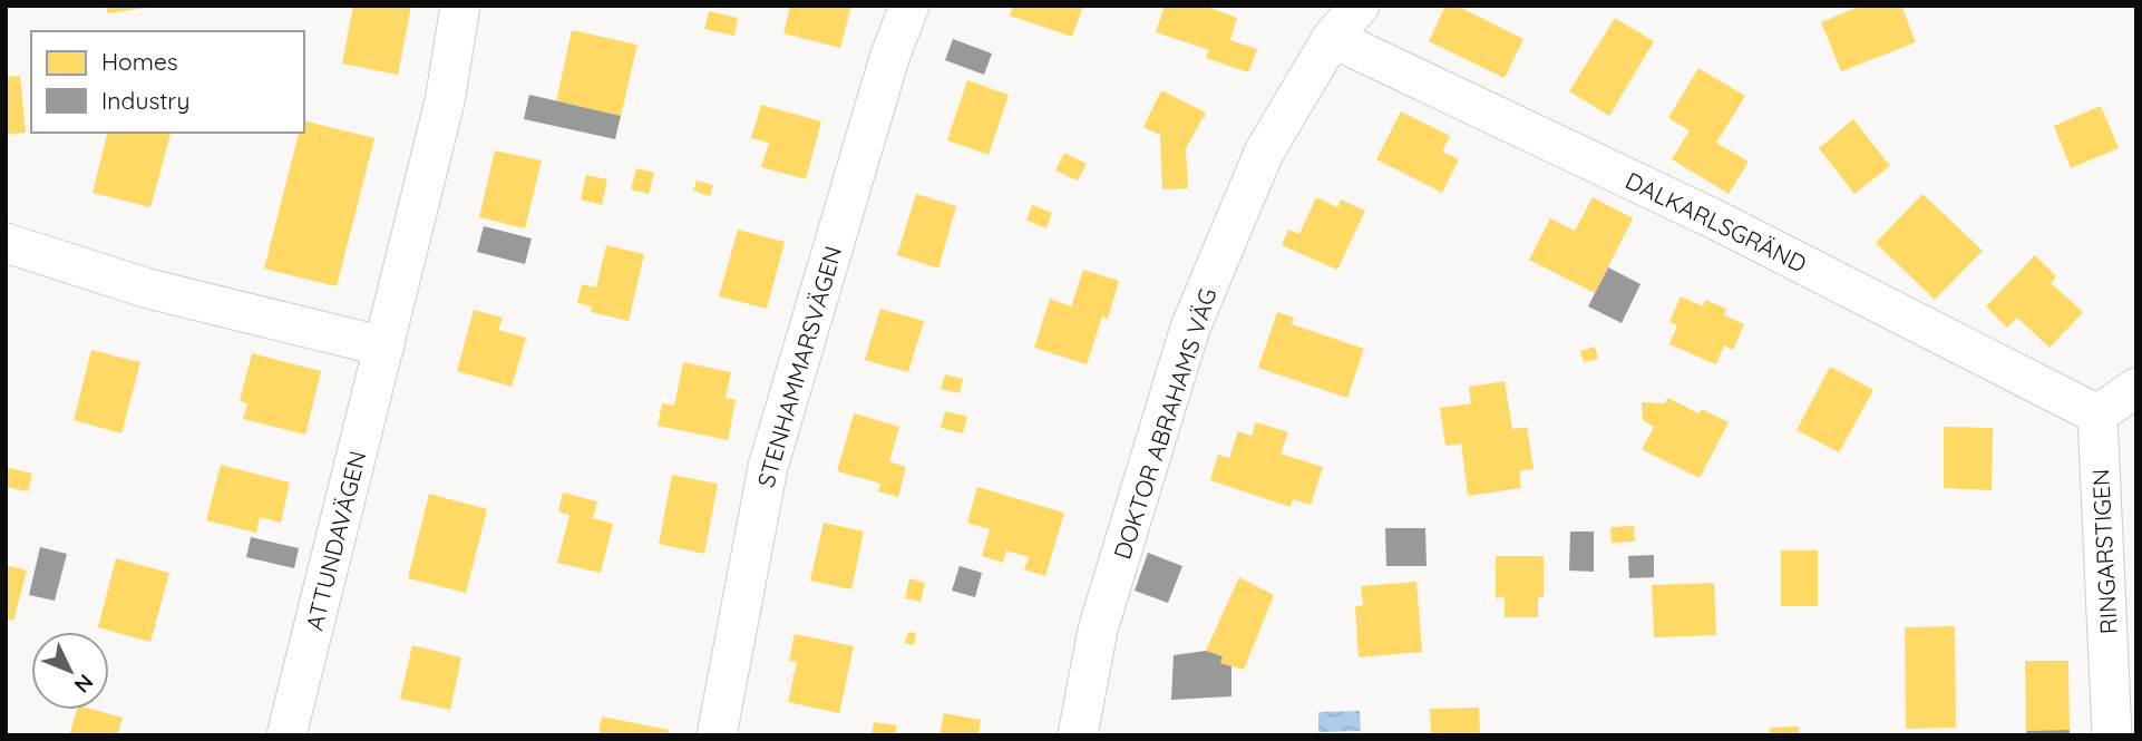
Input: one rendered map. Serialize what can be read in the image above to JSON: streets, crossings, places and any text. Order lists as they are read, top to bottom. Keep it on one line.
{"streets":{"street":["DALKARLSGRÄND","STENHAMMARSVÄGEN","DOKTOR ABRAHAMS VÄG","ATTUNDAVÄGEN","RINGARSTIGEN"]},"crossings":[["DALKARLSGRÄND","DOKTOR ABRAHAMS VÄG"],["DALKARLSGRÄND","RINGARSTIGEN"]],"legend":["Homes","Industry"],"north":"bottom right"}
